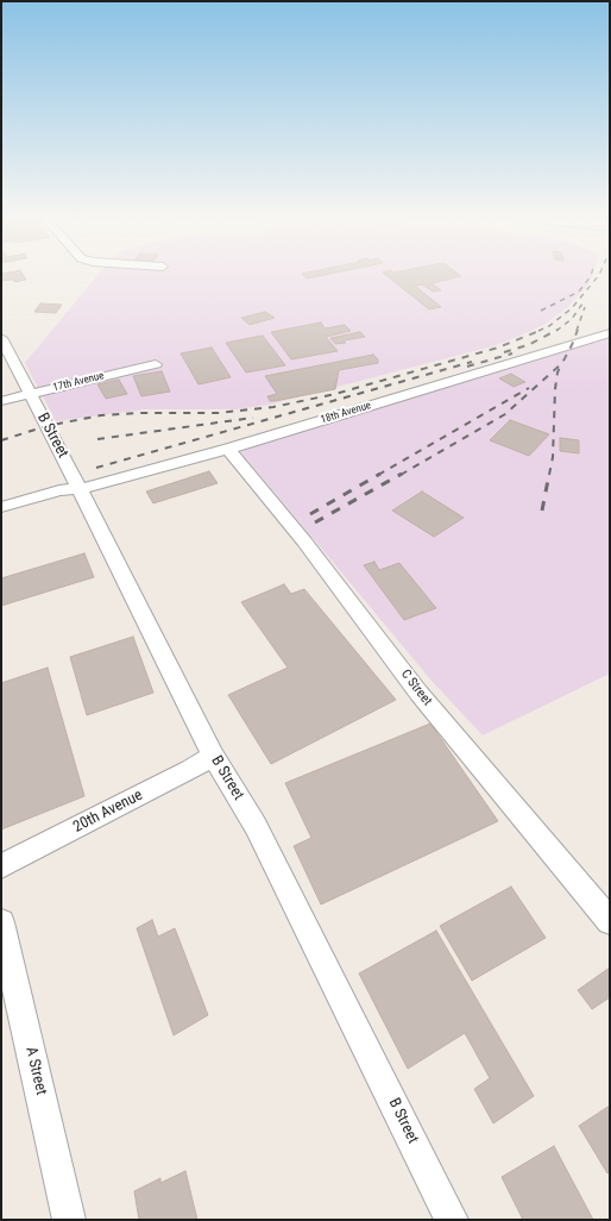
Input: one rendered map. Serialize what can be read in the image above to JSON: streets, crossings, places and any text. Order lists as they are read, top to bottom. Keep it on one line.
{"streets":{"street":["17th Avenue","18th Avenue","B Street","C Street","20th Avenue","A Street"]},"crossings":[["17th Avenue","B Street"],["18th Avenue","B Street"],["18th Avenue","C Street"],["B Street","20th Avenue"]]}
